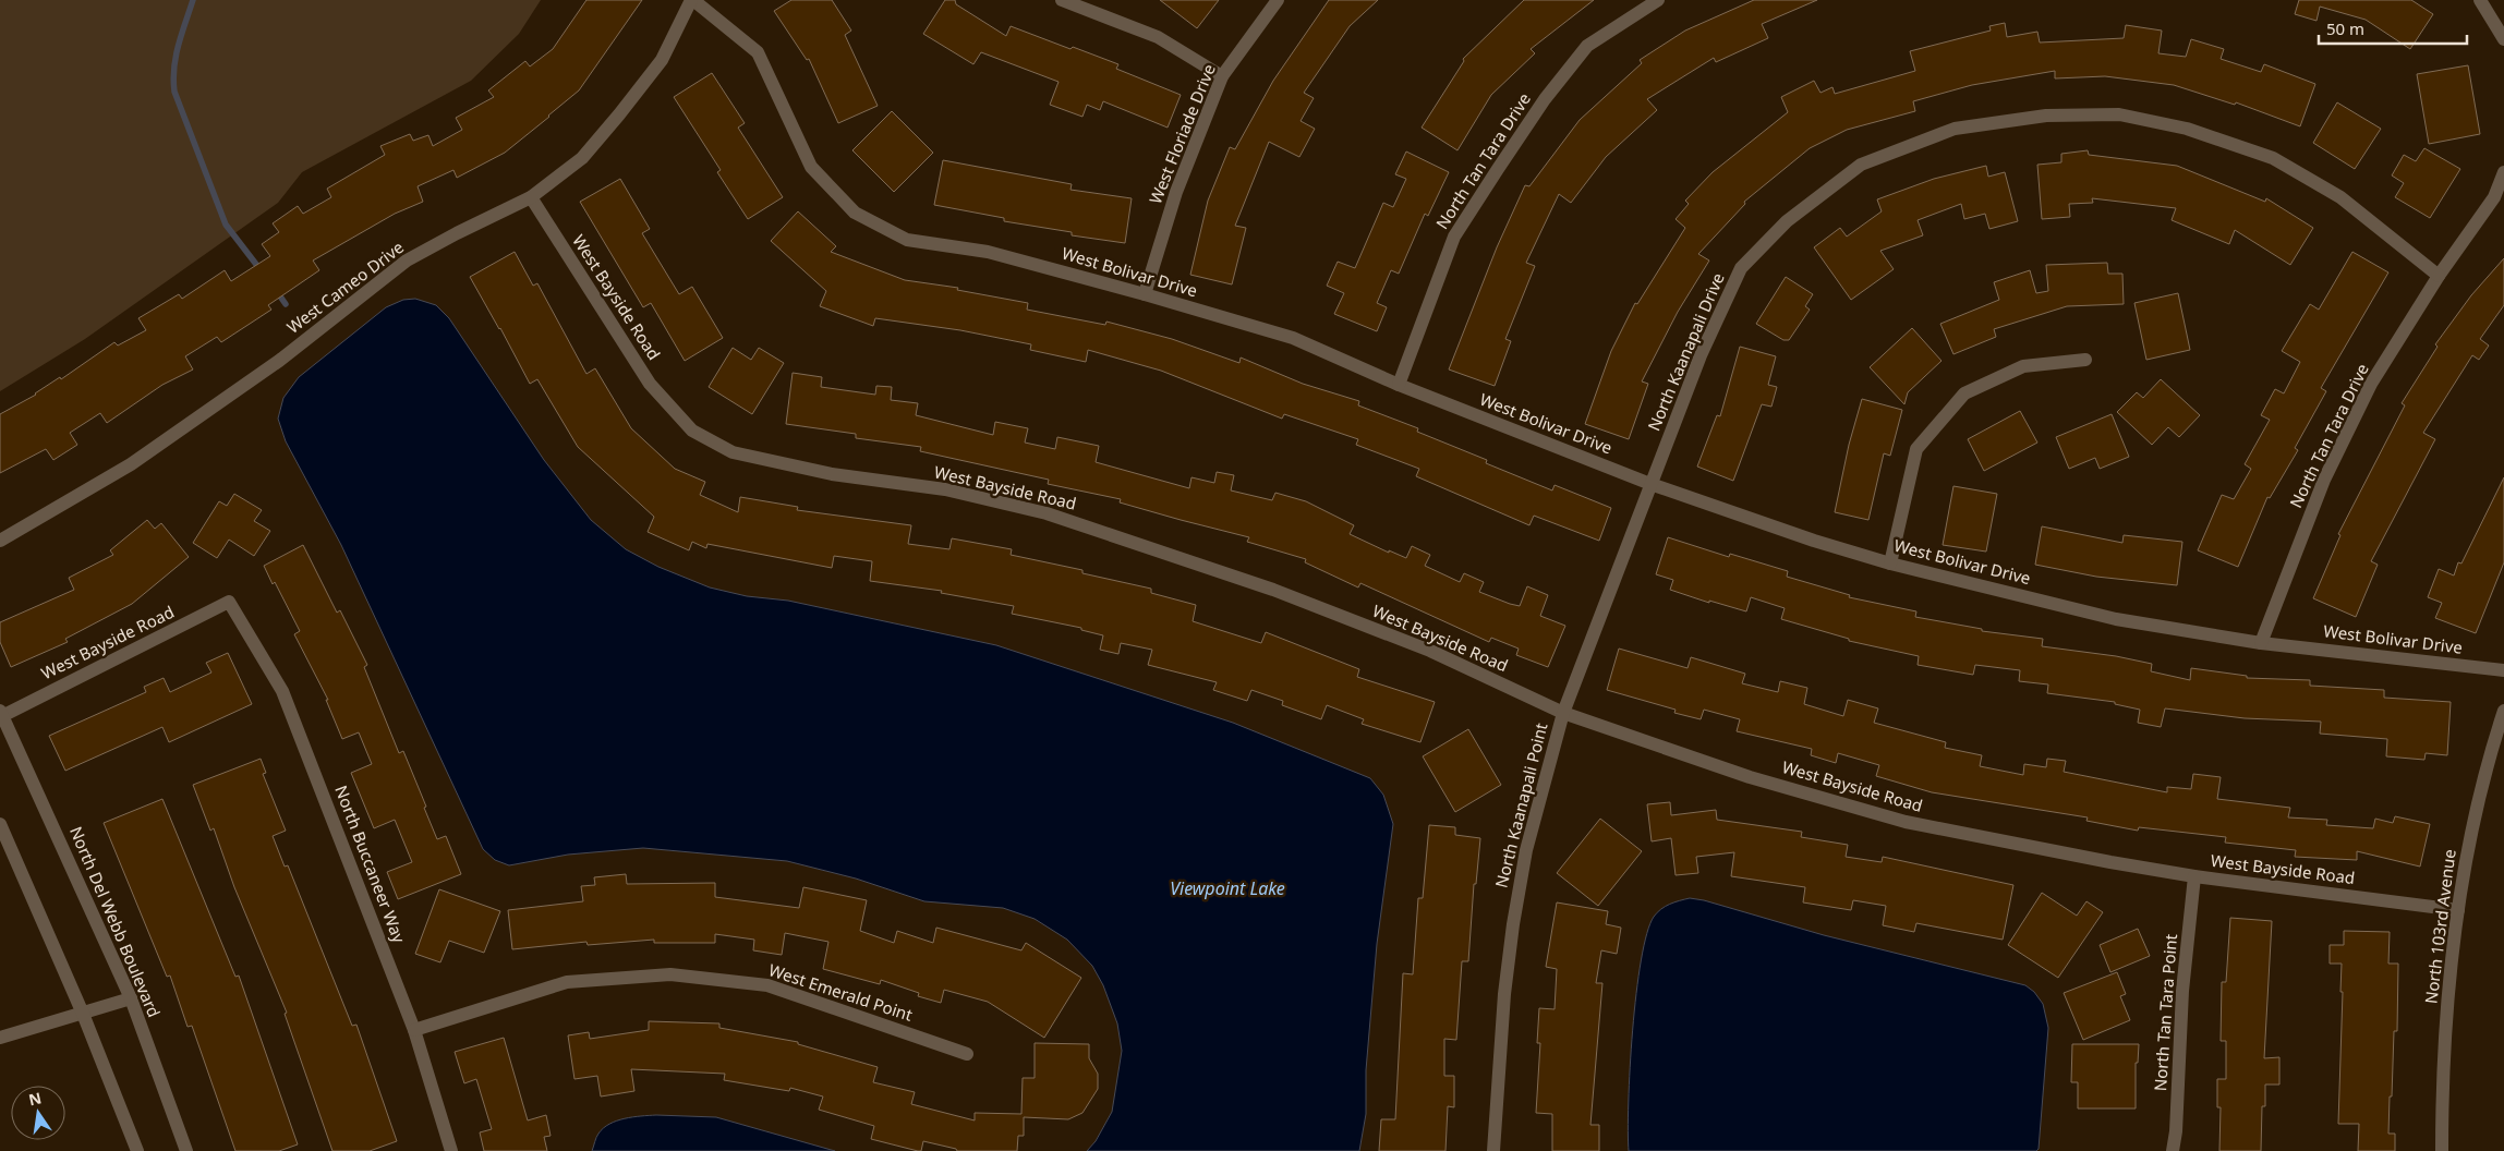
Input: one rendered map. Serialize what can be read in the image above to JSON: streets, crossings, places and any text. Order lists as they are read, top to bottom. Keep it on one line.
{"streets":{"street":["West Floriade Drive","North Tan Tara Drive","West Bolivar Drive","West Cameo Drive","West Bayside Road","North Kaanapali Drive","North Kaanapali Point","North Buccaneer Way","North Del Webb Boulevard","North 103rd Avenue","West Emerald Point","North Tan Tara Point"]},"crossings":[["West Floriade Drive","West Bolivar Drive"],["North Tan Tara Drive","West Bolivar Drive"],["North Tan Tara Drive","North Kaanapali Drive"],["West Bolivar Drive","West Cameo Drive"],["West Bolivar Drive","North Kaanapali Drive"],["West Bolivar Drive","North Kaanapali Point"],["West Cameo Drive","West Bayside Road"],["West Bayside Road","North Kaanapali Point"],["West Bayside Road","North Buccaneer Way"],["West Bayside Road","North Del Webb Boulevard"],["West Bayside Road","North 103rd Avenue"],["West Bayside Road","North Tan Tara Point"],["North Kaanapali Drive","North Kaanapali Point"],["North Buccaneer Way","West Emerald Point"]],"water":["Viewpoint Lake"],"scale_bar":"50 m","north":"top"}
